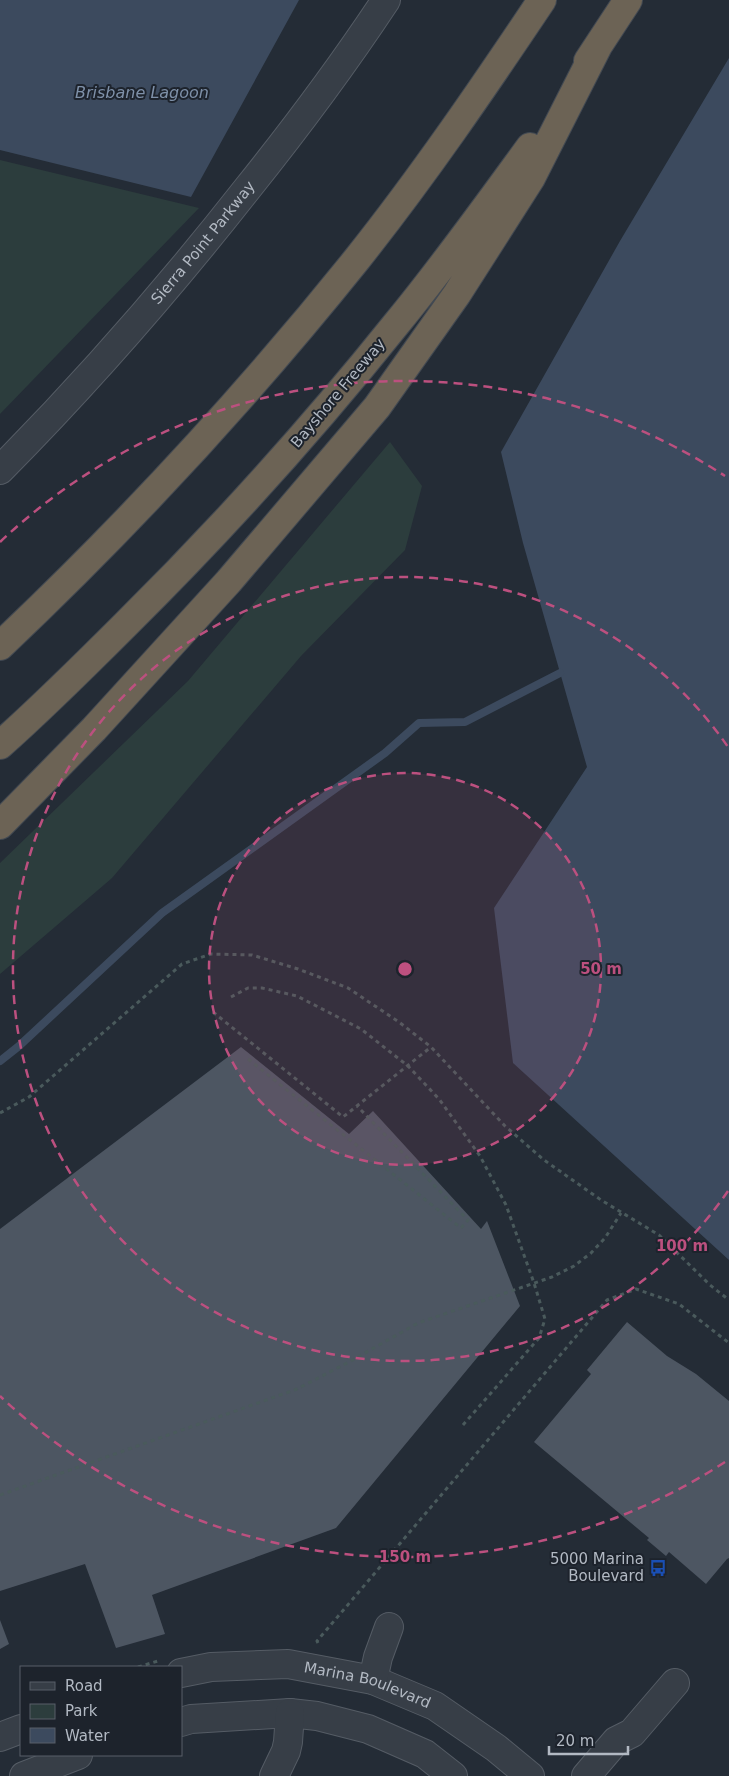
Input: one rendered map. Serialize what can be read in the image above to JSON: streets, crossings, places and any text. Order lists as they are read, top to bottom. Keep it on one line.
{"streets":{"highway":["Bayshore Freeway"],"street":["Sierra Point Parkway","Marina Boulevard"]},"water":["Brisbane Lagoon"],"places":{"bus stop":["5000 Marina Boulevard"]},"legend":["Road","Park","Water"],"scale_bar":"20 m","rings":["50 m","100 m","150 m"]}
